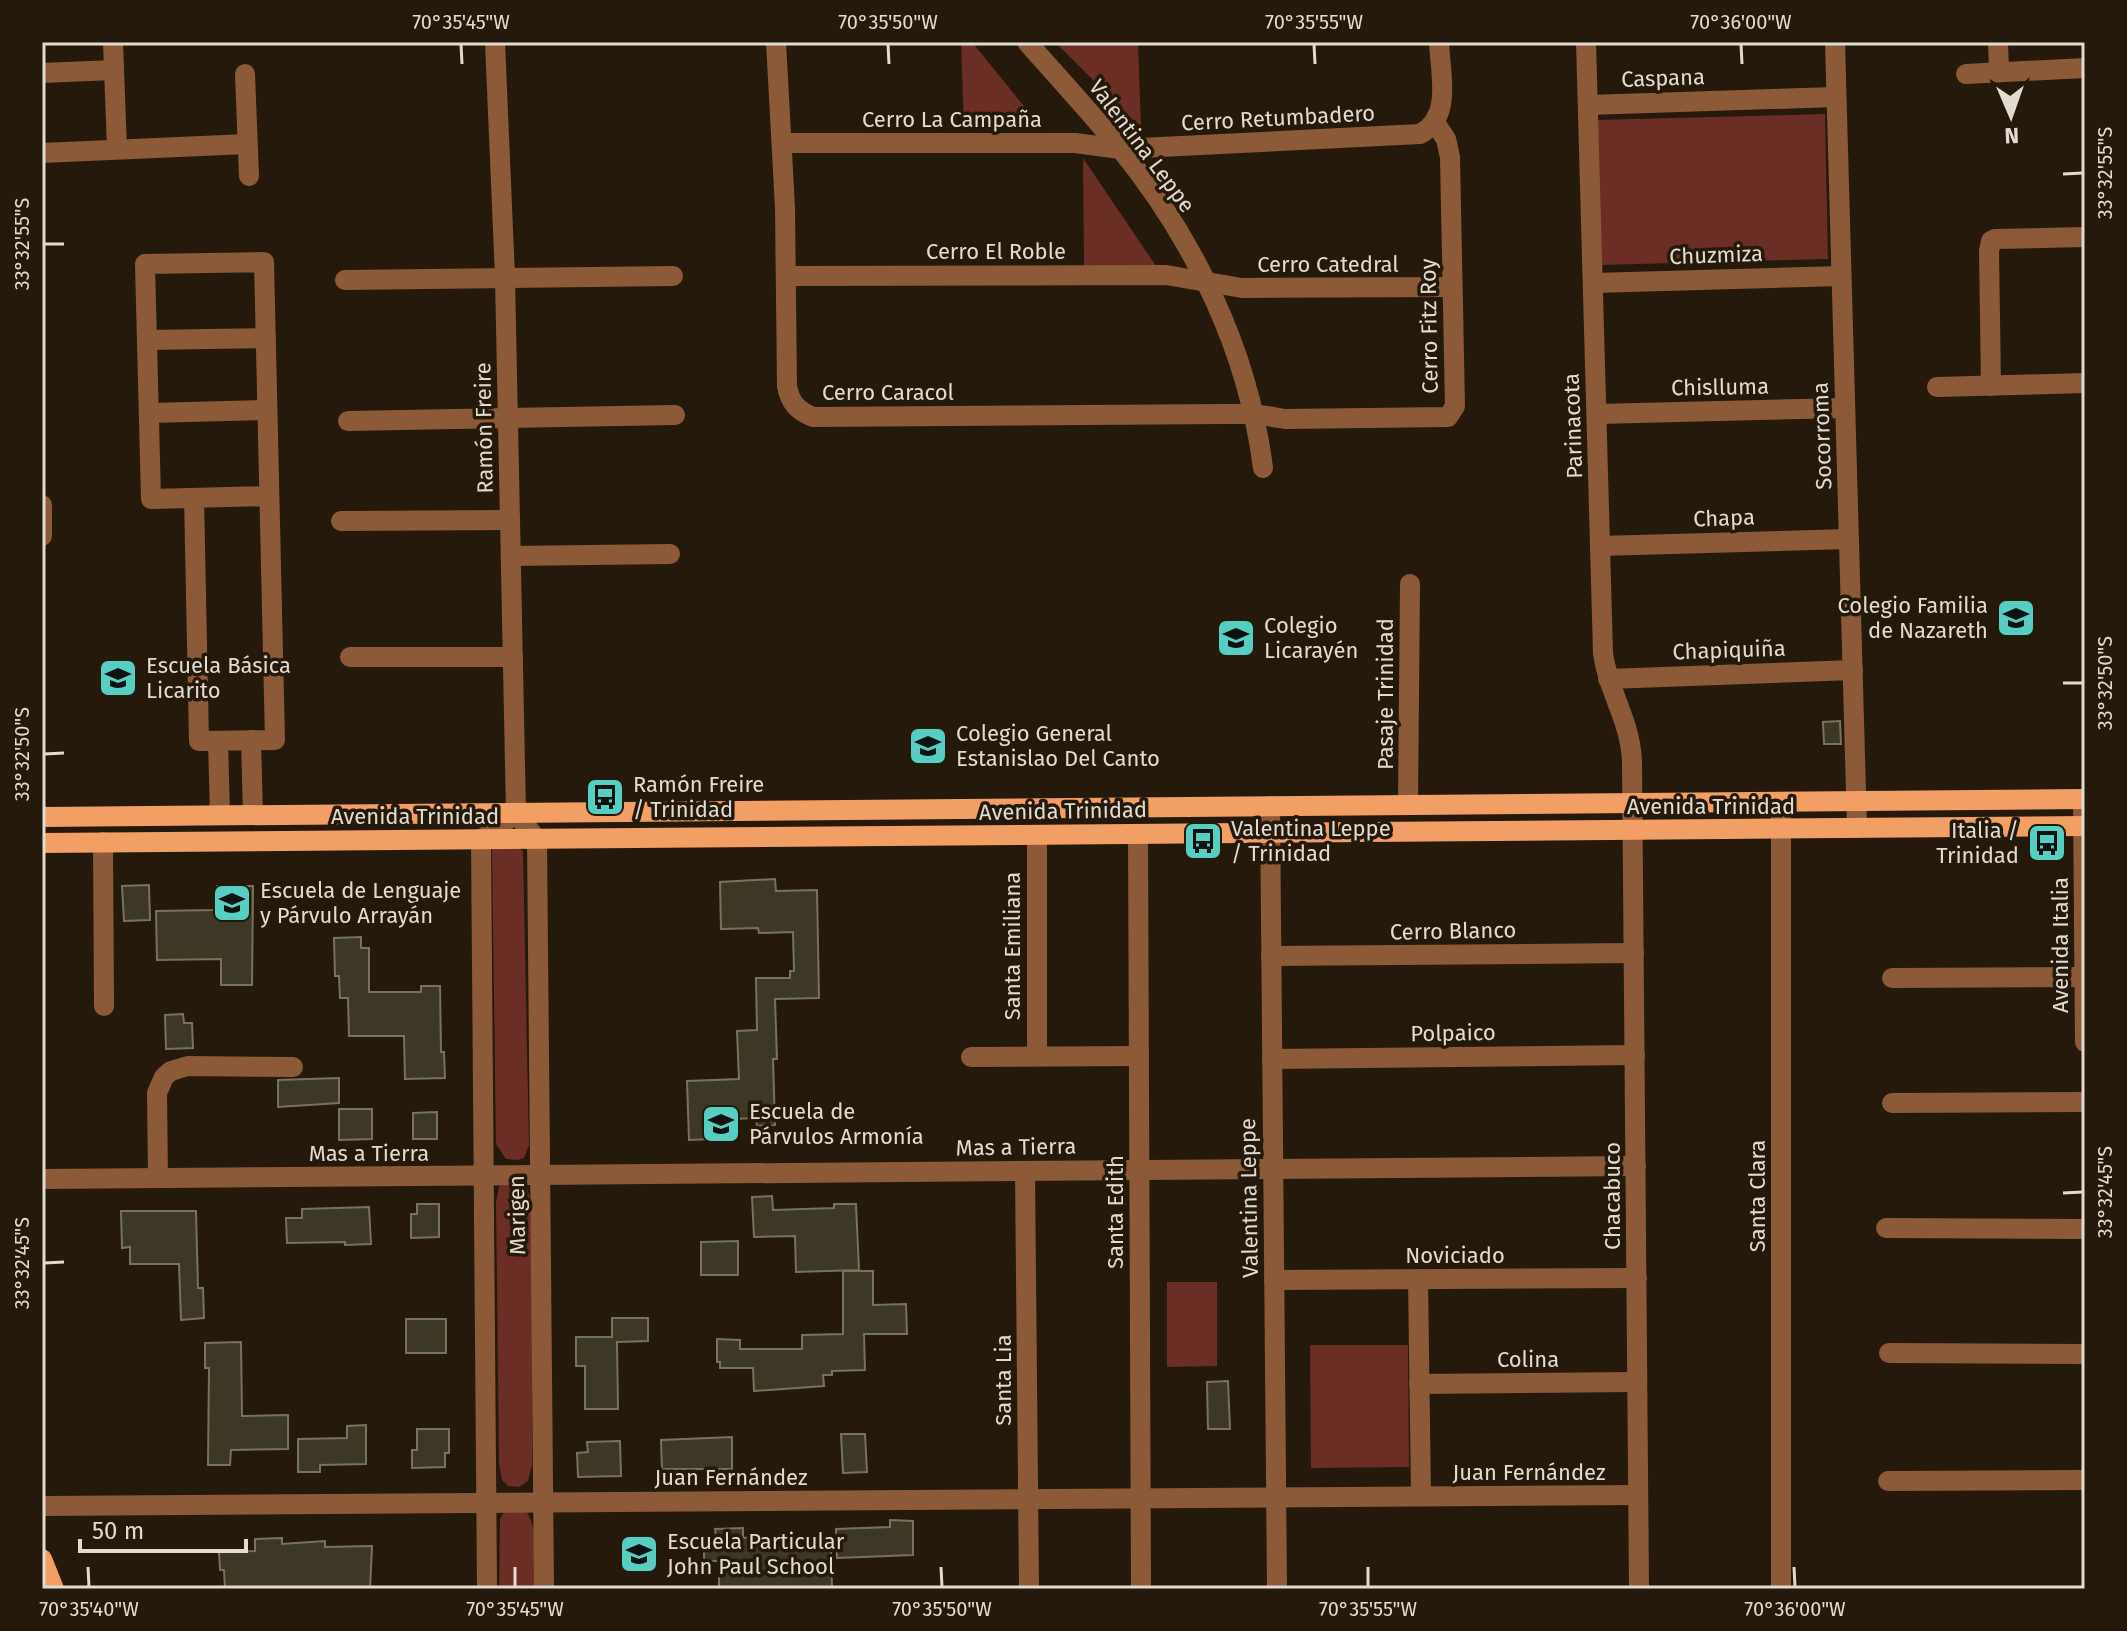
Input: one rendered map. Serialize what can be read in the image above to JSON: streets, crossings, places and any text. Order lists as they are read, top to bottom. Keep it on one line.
{"streets":{"main road":["Avenida Trinidad"],"street":["Caspana","Cerro Retumbadero","Cerro La Campaña","Valentina Leppe","Cerro El Roble","Chuzmiza","Cerro Catedral","Cerro Fitz Roy","Chislluma","Cerro Caracol","Parinacota","Ramón Freire","Socorroma","Chapa","Chapiquiña","Pasaje Trinidad","Cerro Blanco","Avenida Italia","Santa Emiliana","Polpaico","Mas a Tierra","Chacabuco","Santa Clara","Santa Edith","Marigen","Noviciado","Colina","Santa Lia","Juan Fernández"]},"crossings":[["Caspana","Parinacota"],["Caspana","Socorroma"],["Cerro Retumbadero","Cerro La Campaña"],["Cerro Retumbadero","Valentina Leppe"],["Cerro Retumbadero","Cerro Fitz Roy"],["Cerro La Campaña","Valentina Leppe"],["Cerro La Campaña","Cerro Caracol"],["Valentina Leppe","Cerro El Roble"],["Valentina Leppe","Cerro Catedral"],["Valentina Leppe","Cerro Fitz Roy"],["Valentina Leppe","Cerro Caracol"],["Valentina Leppe","Avenida Trinidad"],["Valentina Leppe","Cerro Blanco"],["Valentina Leppe","Polpaico"],["Valentina Leppe","Mas a Tierra"],["Valentina Leppe","Noviciado"],["Valentina Leppe","Juan Fernández"],["Cerro El Roble","Cerro Catedral"],["Cerro El Roble","Cerro Caracol"],["Chuzmiza","Parinacota"],["Chuzmiza","Socorroma"],["Cerro Catedral","Cerro Fitz Roy"],["Cerro Fitz Roy","Cerro Caracol"],["Chislluma","Parinacota"],["Chislluma","Socorroma"],["Parinacota","Chapa"],["Parinacota","Chapiquiña"],["Parinacota","Avenida Trinidad"],["Parinacota","Chacabuco"],["Ramón Freire","Avenida Trinidad"],["Socorroma","Chapa"],["Socorroma","Chapiquiña"],["Socorroma","Avenida Trinidad"],["Pasaje Trinidad","Avenida Trinidad"],["Avenida Trinidad","Avenida Italia"],["Avenida Trinidad","Santa Emiliana"],["Avenida Trinidad","Chacabuco"],["Avenida Trinidad","Santa Clara"],["Avenida Trinidad","Santa Edith"],["Avenida Trinidad","Marigen"],["Cerro Blanco","Chacabuco"],["Polpaico","Chacabuco"],["Mas a Tierra","Chacabuco"],["Mas a Tierra","Santa Edith"],["Mas a Tierra","Marigen"],["Mas a Tierra","Santa Lia"],["Chacabuco","Noviciado"],["Chacabuco","Colina"],["Chacabuco","Juan Fernández"],["Santa Edith","Juan Fernández"],["Marigen","Juan Fernández"],["Noviciado","Juan Fernández"],["Colina","Juan Fernández"],["Santa Lia","Juan Fernández"]],"places":{"school or university":["Colegio Familia de Nazareth","Colegio Licarayén","Escuela Básica Licarito","Colegio General Estanislao Del Canto","Escuela de Lenguaje y Párvulo Arrayán","Escuela de Párvulos Armonía","Escuela Particular John Paul School"],"bus stop":["Ramón Freire / Trinidad","Valentina Leppe / Trinidad","Italia / Trinidad"]},"scale_bar":"50 m","north":"bottom","coordinates":["70°35'45\"W","70°35'50\"W","70°35'55\"W","70°36'00\"W","33°32'55\"S","33°32'50\"S","33°32'45\"S","70°35'40\"W"]}
